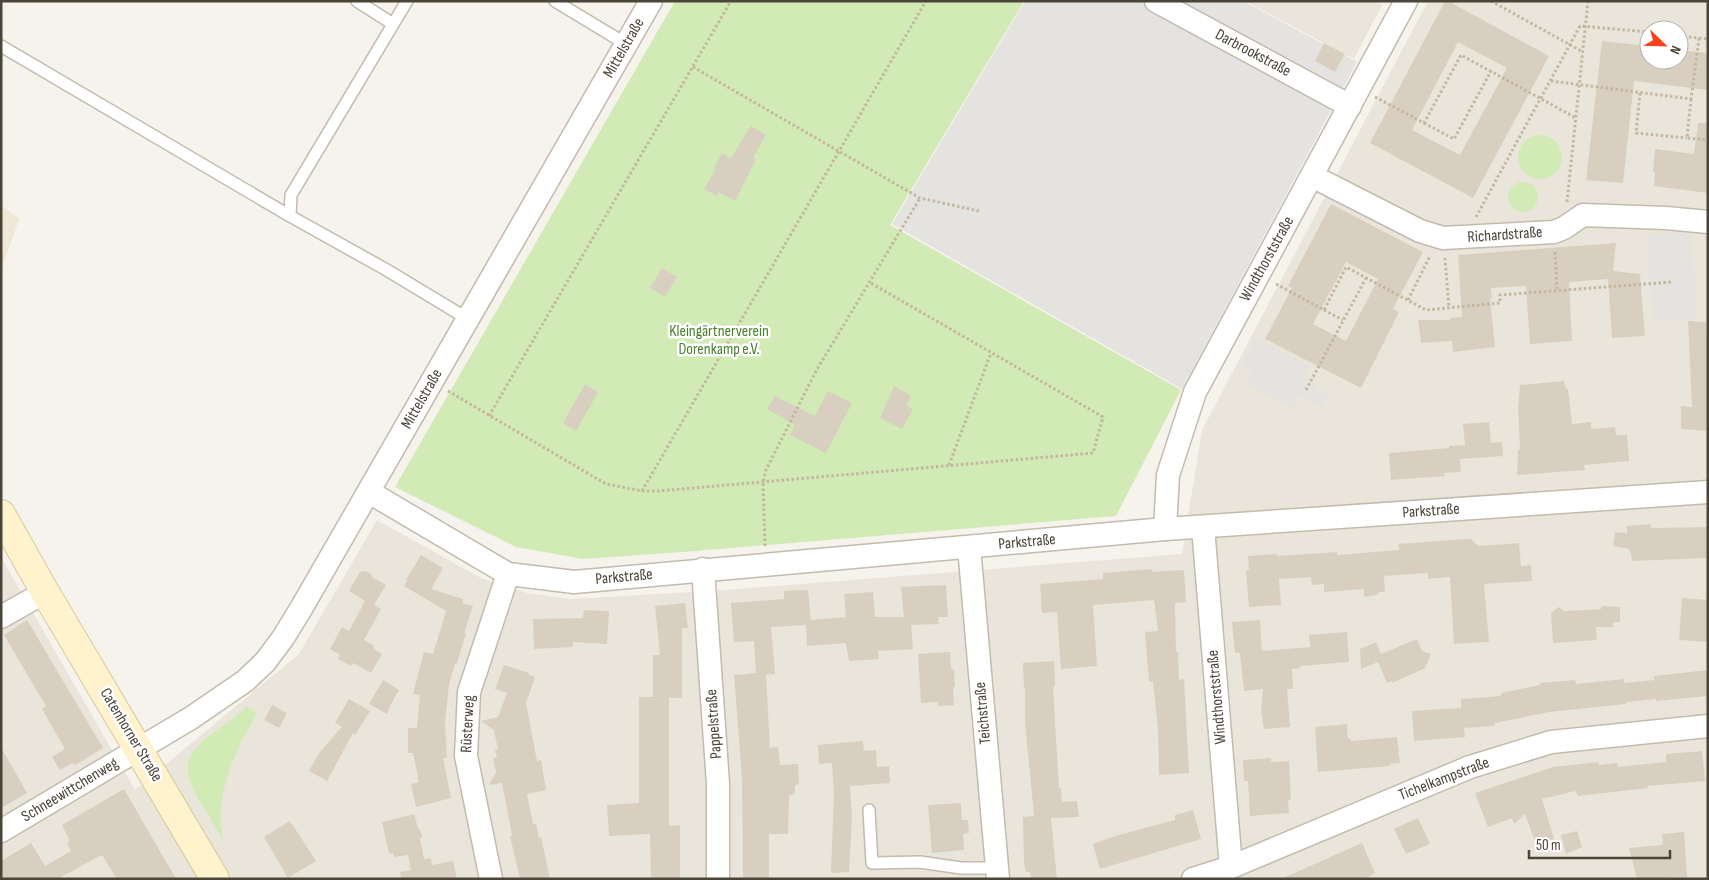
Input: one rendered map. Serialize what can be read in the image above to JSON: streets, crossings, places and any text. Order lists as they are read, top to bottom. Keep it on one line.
{"streets":{"street":["Mittelstraße","Darbrookstraße","Richardstraße","Windthorststraße","Parkstraße","Teichstraße","Rüsterweg","Pappelstraße","Catenhorner Straße","Tichelkampstraße","Schneewittchenweg"]},"crossings":[["Mittelstraße","Parkstraße"],["Mittelstraße","Catenhorner Straße"],["Mittelstraße","Schneewittchenweg"],["Darbrookstraße","Windthorststraße"],["Richardstraße","Windthorststraße"],["Windthorststraße","Parkstraße"],["Windthorststraße","Tichelkampstraße"],["Parkstraße","Teichstraße"],["Parkstraße","Rüsterweg"],["Parkstraße","Pappelstraße"],["Catenhorner Straße","Schneewittchenweg"]],"parks":["Kleingärtnerverein Dorenkamp e.V."],"scale_bar":"50 m","north":"bottom right"}
